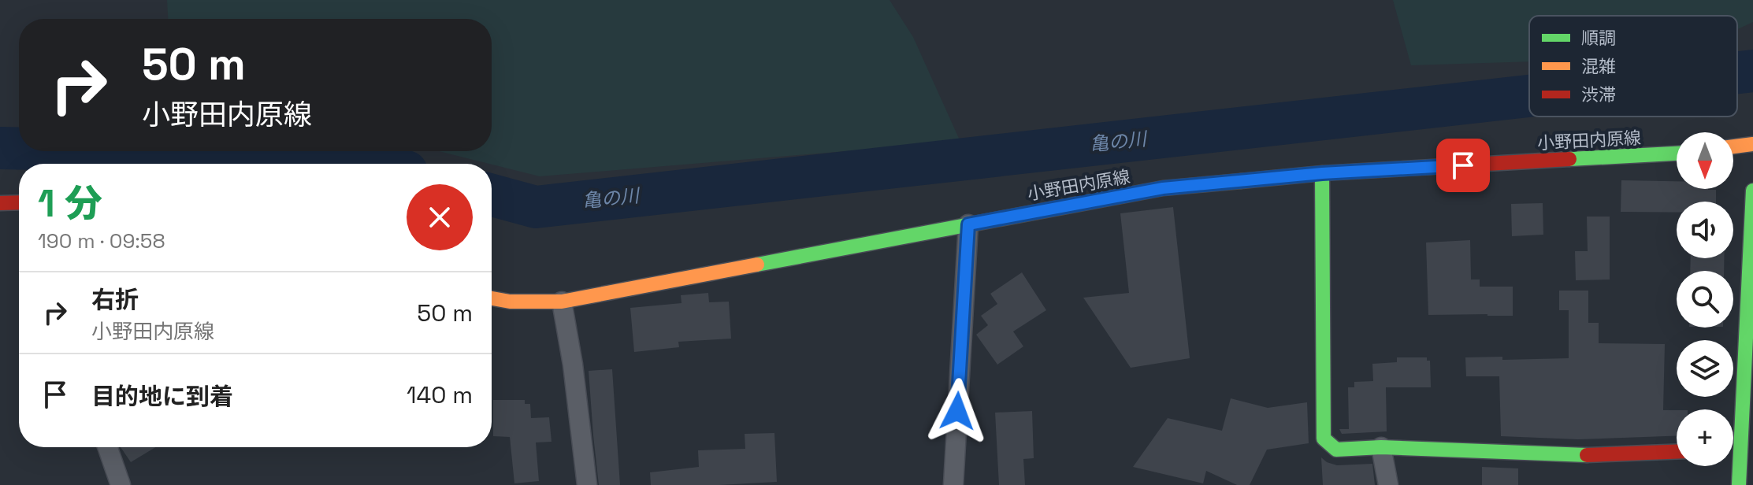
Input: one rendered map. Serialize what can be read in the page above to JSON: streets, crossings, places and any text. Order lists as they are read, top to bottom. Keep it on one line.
{"streets":{"main road":["小野田内原線"]},"water":["亀の川"],"legend":["順調","混雑","渋滞"],"north":"bottom","page":{"turn":["50 m","小野田内原線"],"map_buttons":"+","heading":["1 分","190 m · 09:58"],"list":[{"name":"右折","note":"小野田内原線","value":"50 m"},{"name":"目的地に到着","value":"140 m"}]}}
